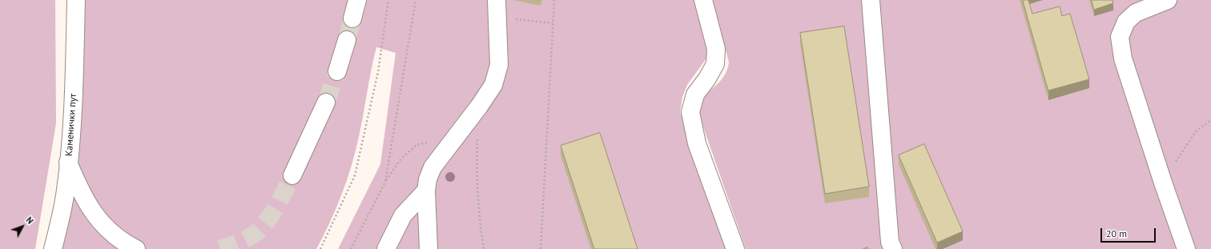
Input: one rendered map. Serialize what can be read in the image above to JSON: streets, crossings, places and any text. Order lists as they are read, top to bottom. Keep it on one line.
{"streets":{"main road":["Каменички пут"]},"scale_bar":"20 m","north":"top right"}
